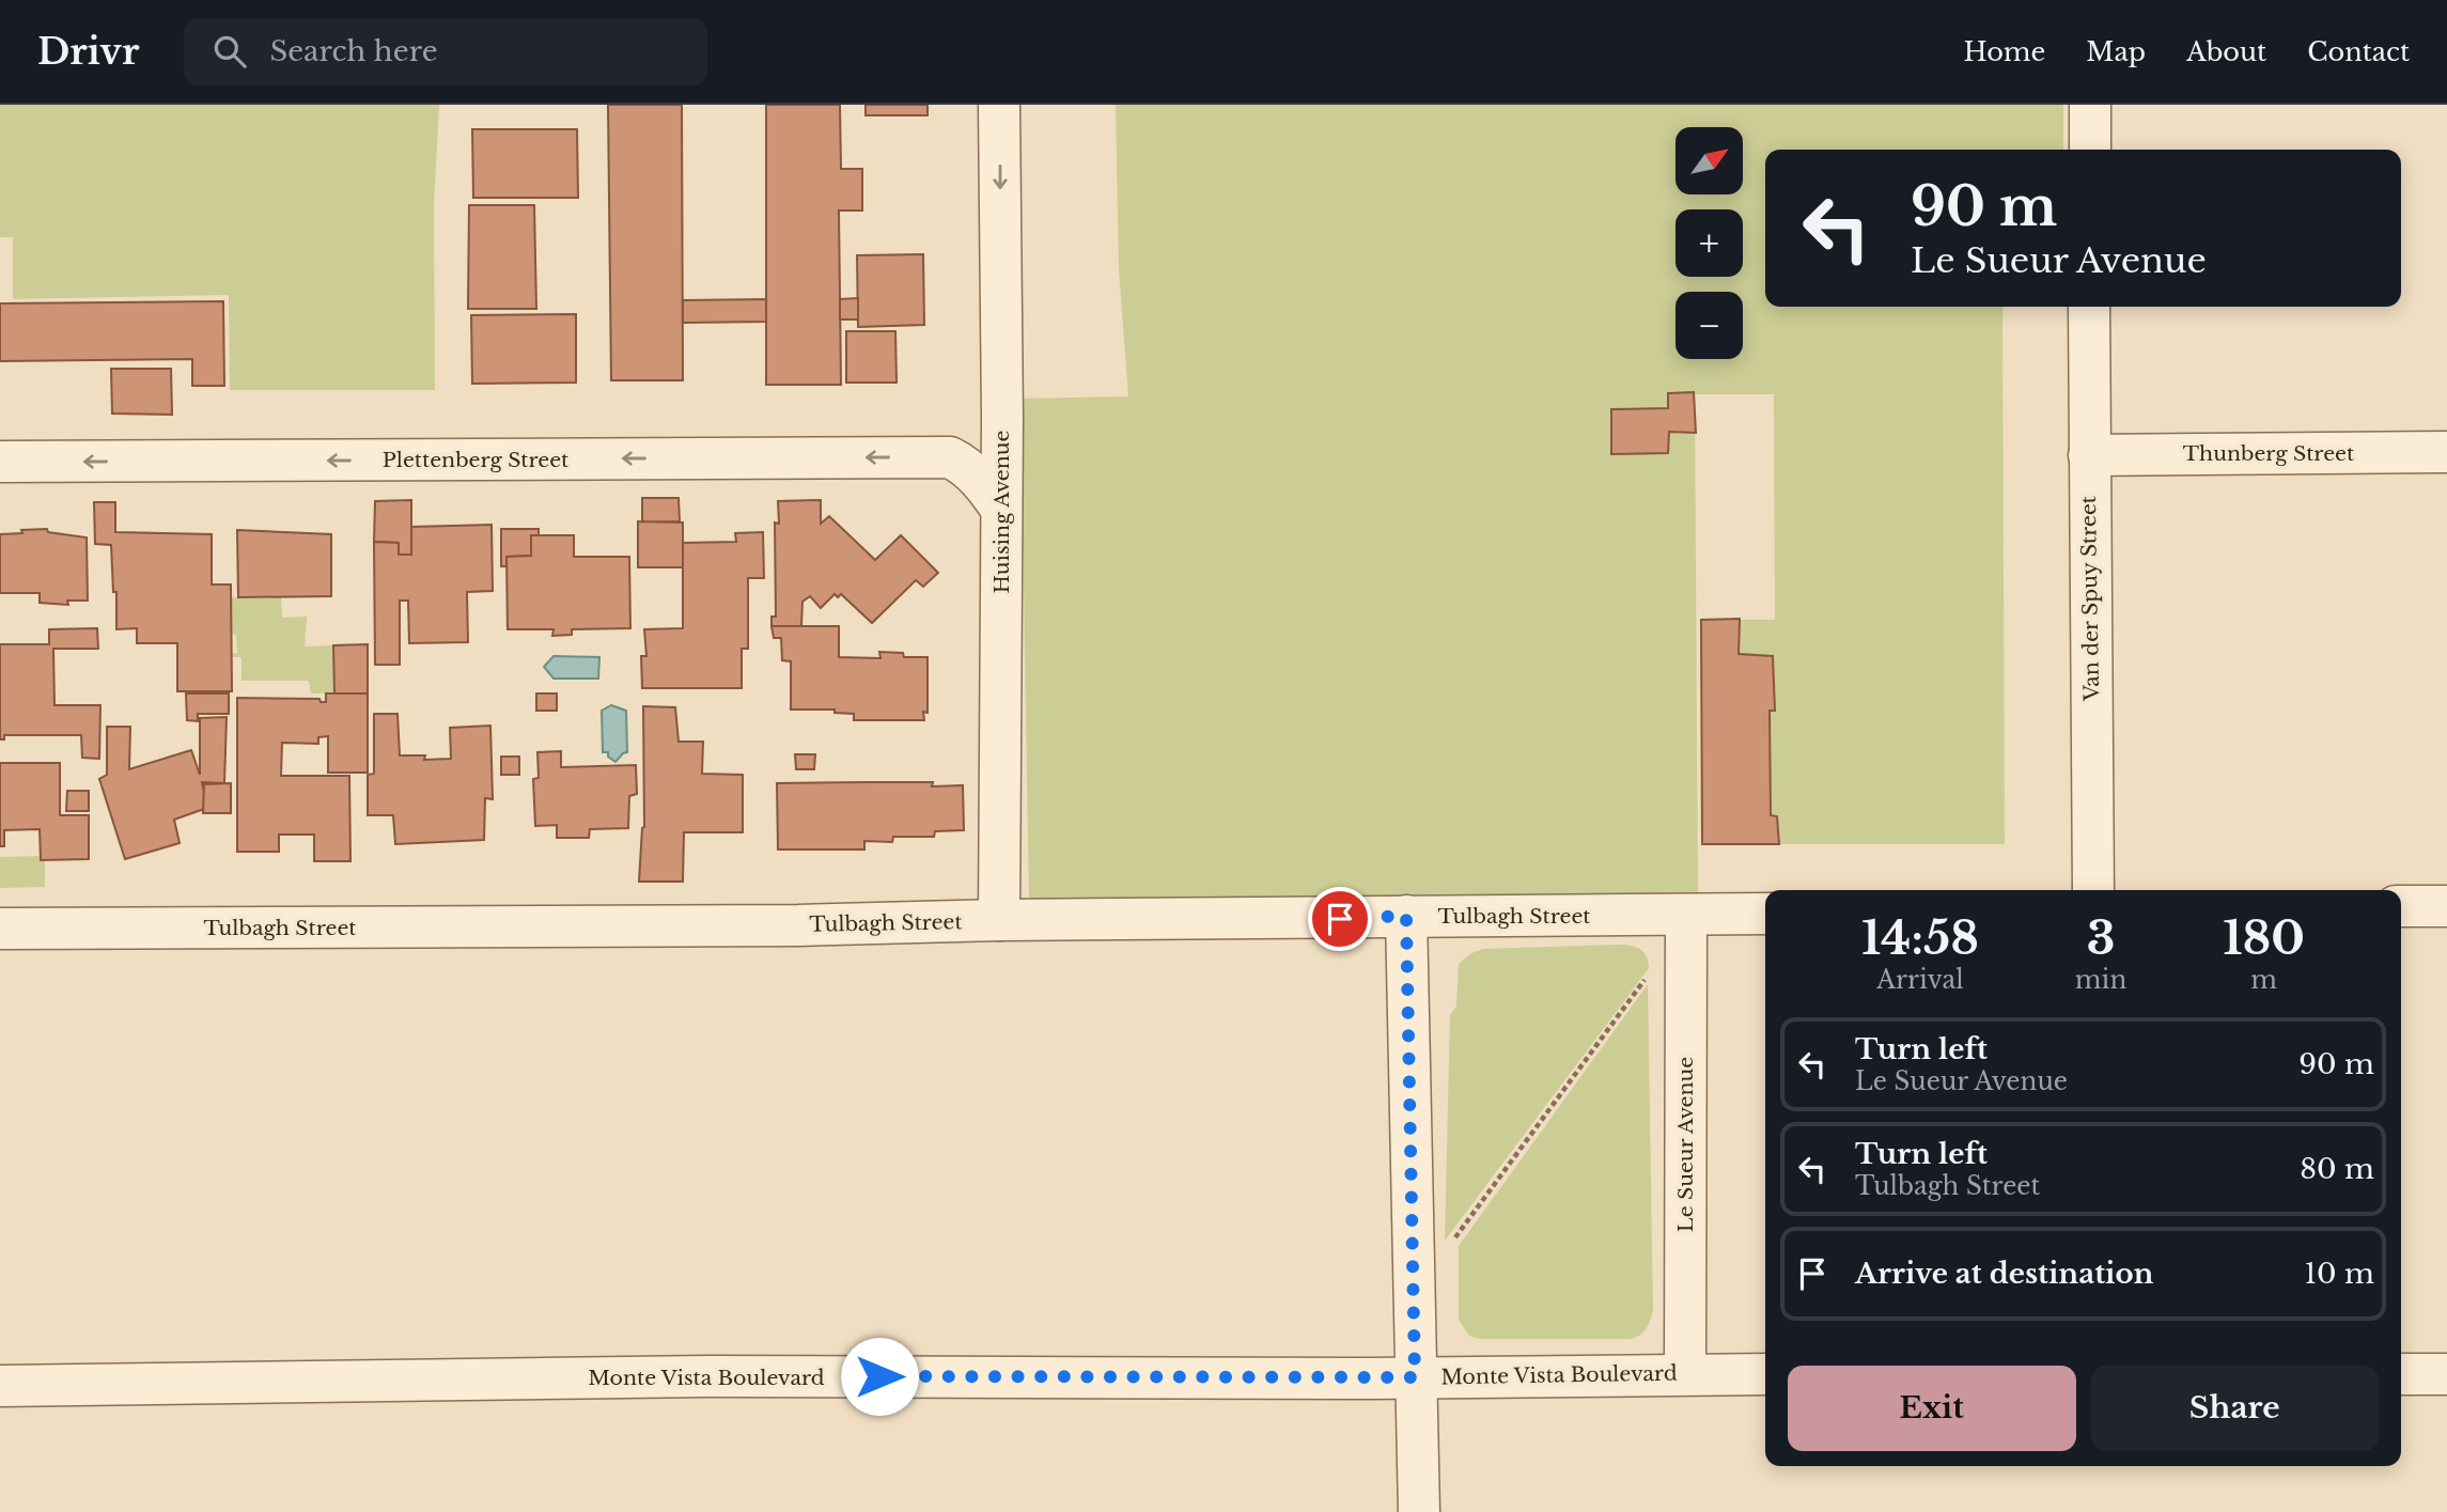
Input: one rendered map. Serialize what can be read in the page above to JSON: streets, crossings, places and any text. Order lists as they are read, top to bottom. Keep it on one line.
{"streets":{"street":["Thunberg Street","Plettenberg Street","Huising Avenue","Van der Spuy Street","Tulbagh Street","Le Sueur Avenue","Monte Vista Boulevard"]},"crossings":[["Thunberg Street","Van der Spuy Street"],["Huising Avenue","Tulbagh Street"],["Tulbagh Street","Le Sueur Avenue"],["Le Sueur Avenue","Monte Vista Boulevard"]],"one_way":["Plettenberg Street","Huising Avenue"],"north":"top right","page":{"header":"Drivr","search":"Search here","nav":["Home","Map","About","Contact"],"map_buttons":["+","−"],"turn":["90 m","Le Sueur Avenue"],"eta":["14:58","Arrival","3","min","180","m"],"list":[{"name":"Turn left","note":"Le Sueur Avenue","value":"90 m"},{"name":"Turn left","note":"Tulbagh Street","value":"80 m"},{"name":"Arrive at destination","value":"10 m"}],"buttons":["Exit","Share"]}}
